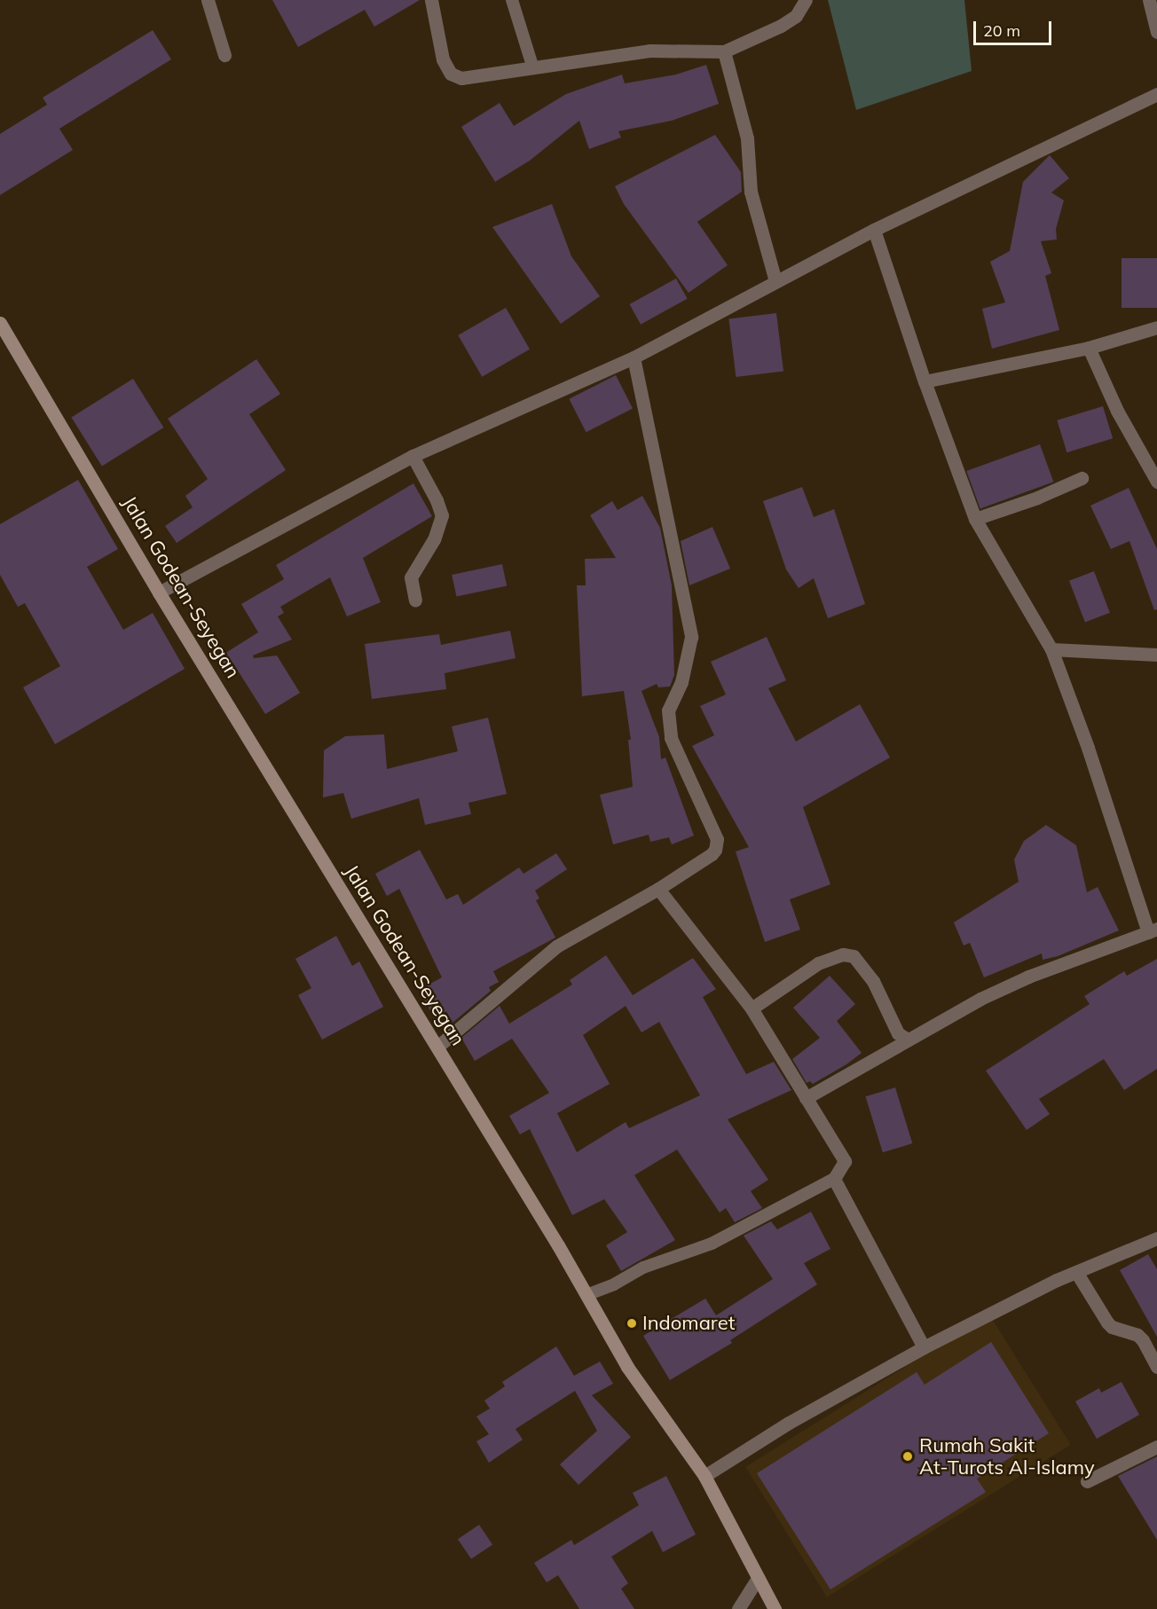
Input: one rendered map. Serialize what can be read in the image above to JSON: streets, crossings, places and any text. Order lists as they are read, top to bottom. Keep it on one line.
{"streets":{"main road":["Jalan Godean-Seyegan"]},"places":["Indomaret","Rumah Sakit At-Turots Al-Islamy"],"scale_bar":"20 m"}
